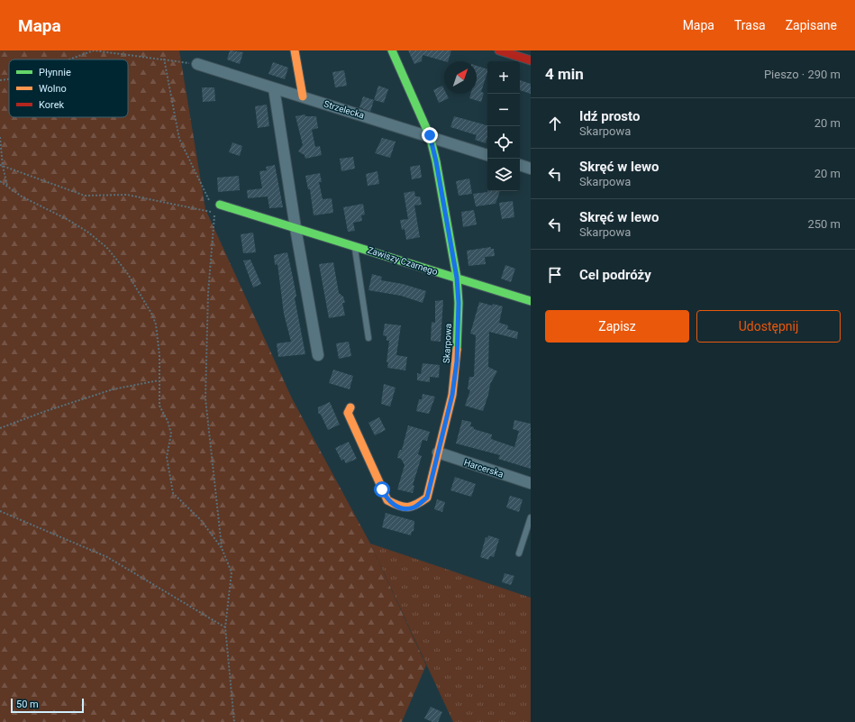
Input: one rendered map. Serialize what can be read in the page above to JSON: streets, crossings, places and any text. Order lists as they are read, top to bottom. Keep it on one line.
{"streets":{"street":["Strzelecka","Zawiszy Czarnego","Skarpowa","Harcerska"]},"crossings":[["Strzelecka","Skarpowa"],["Zawiszy Czarnego","Skarpowa"],["Skarpowa","Harcerska"]],"legend":["Płynnie","Wolno","Korek"],"scale_bar":"50 m","north":"top right","page":{"header":"Mapa","nav":["Mapa","Trasa","Zapisane"],"heading":["4 min","Pieszo · 290 m"],"map_buttons":["+","−"],"list":[["Idź prosto","Skarpowa","20 m"],["Skręć w lewo","Skarpowa","20 m"],["Skręć w lewo","Skarpowa","250 m"],"Cel podróży"],"buttons":["Zapisz","Udostępnij"],"scale":"50 m"}}
